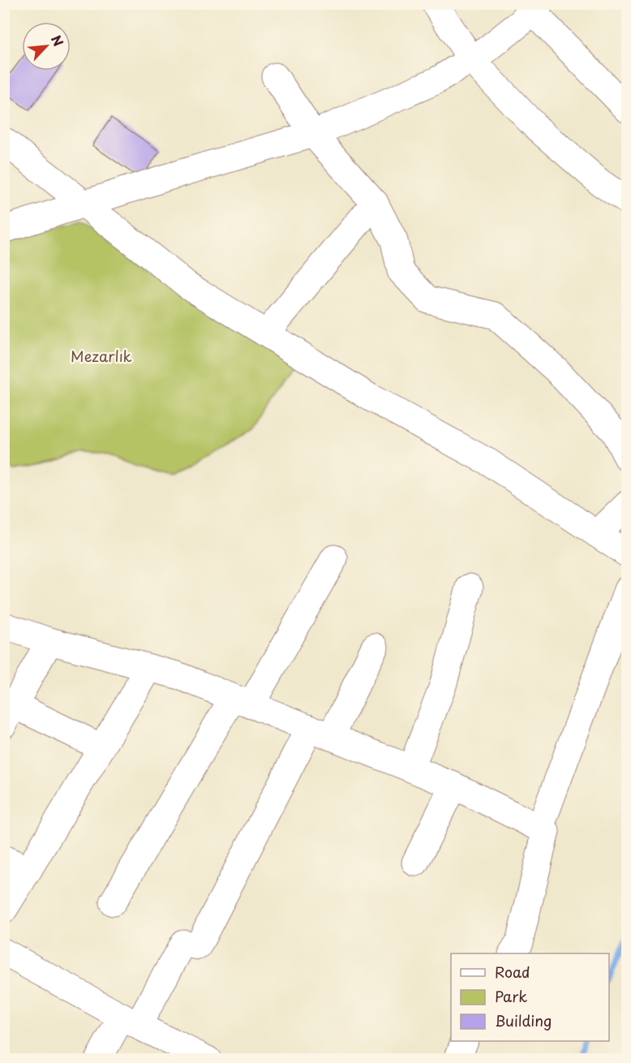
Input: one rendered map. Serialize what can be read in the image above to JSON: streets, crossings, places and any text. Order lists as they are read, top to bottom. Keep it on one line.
{"parks":["Mezarlık"],"legend":["Road","Park","Building"],"north":"top right"}
